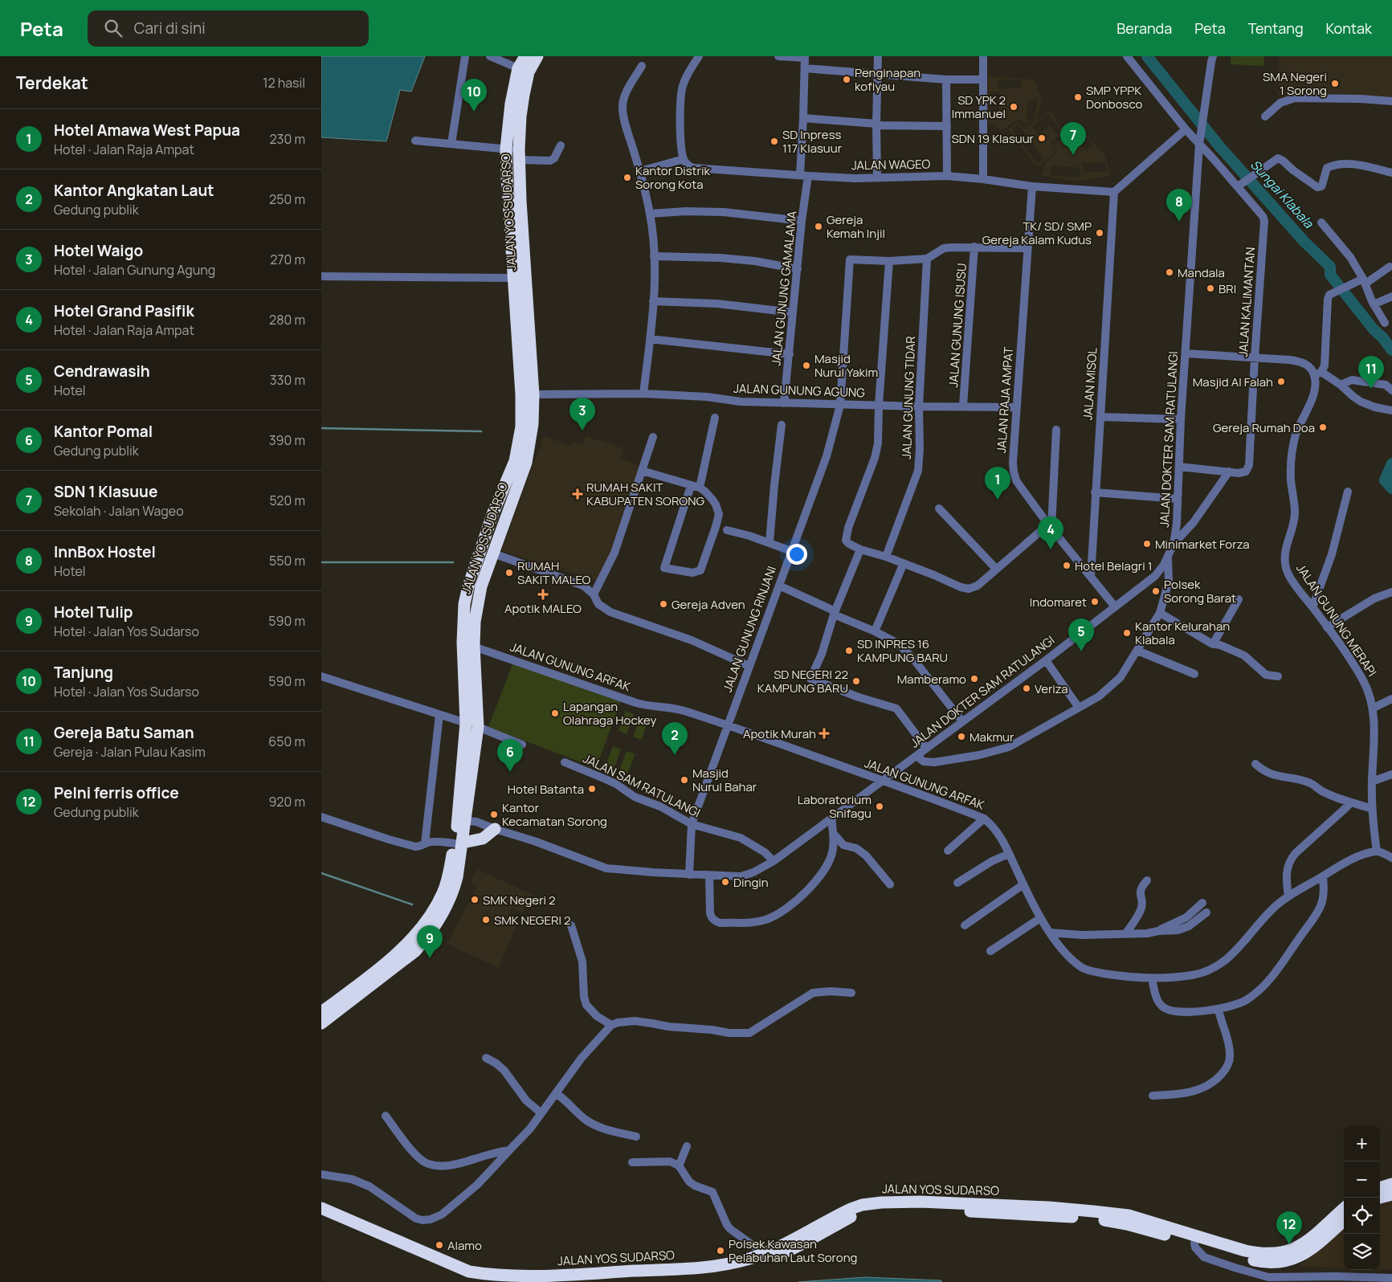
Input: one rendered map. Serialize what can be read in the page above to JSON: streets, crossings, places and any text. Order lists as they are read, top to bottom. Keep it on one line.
{"streets":{"highway":["JALAN YOS SUDARSO"],"street":["JALAN WAGEO","JALAN GUNUNG GAMALAMA","JALAN KALIMANTAN","JALAN GUNUNG ISUSU","JALAN MISOL","JALAN GUNUNG AGUNG","JALAN GUNUNG TIDAR","JALAN RAJA AMPAT","JALAN DOKTER SAM RATULANGI","JALAN GUNUNG MERAPI","JALAN GUNUNG RINJANI","JALAN GUNUNG ARFAK","JALAN SAM RATULANGI"]},"crossings":[["JALAN WAGEO","JALAN GUNUNG GAMALAMA"],["JALAN WAGEO","JALAN MISOL"],["JALAN WAGEO","JALAN RAJA AMPAT"],["JALAN YOS SUDARSO","JALAN GUNUNG AGUNG"],["JALAN YOS SUDARSO","JALAN DOKTER SAM RATULANGI"],["JALAN YOS SUDARSO","JALAN GUNUNG ARFAK"],["JALAN GUNUNG GAMALAMA","JALAN GUNUNG AGUNG"],["JALAN KALIMANTAN","JALAN DOKTER SAM RATULANGI"],["JALAN GUNUNG ISUSU","JALAN GUNUNG AGUNG"],["JALAN MISOL","JALAN RAJA AMPAT"],["JALAN GUNUNG AGUNG","JALAN GUNUNG TIDAR"],["JALAN GUNUNG AGUNG","JALAN RAJA AMPAT"],["JALAN GUNUNG AGUNG","JALAN GUNUNG RINJANI"],["JALAN RAJA AMPAT","JALAN DOKTER SAM RATULANGI"],["JALAN DOKTER SAM RATULANGI","JALAN GUNUNG RINJANI"],["JALAN DOKTER SAM RATULANGI","JALAN GUNUNG ARFAK"],["JALAN DOKTER SAM RATULANGI","JALAN SAM RATULANGI"],["JALAN GUNUNG MERAPI","JALAN GUNUNG ARFAK"],["JALAN GUNUNG RINJANI","JALAN GUNUNG ARFAK"],["JALAN GUNUNG RINJANI","JALAN SAM RATULANGI"]],"water":["Sungai Klabala"],"places":{"other":["Penginapan kofiyau","SMA Negeri 1 Sorong","SMP YPPK Donbosco","SD YPK 2 Immanuel","SDN 19 Klasuur","SD Inpress 117 Klasuur","Kantor Distrik Sorong Kota","Gereja Kemah Injil","TK/ SD/ SMP Gereja Kalam Kudus","Mandala","BRI","Masjid Nurul Yakim","Masjid Al Falah","Gereja Rumah Doa","Minimarket Forza","Hotel Belagri 1","RUMAH SAKIT MALEO","Polsek Sorong Barat","Indomaret","Gereja Adven","Kantor Kelurahan Klabala","SD INPRES 16 KAMPUNG BARU","Mamberamo","SD NEGERI 22 KAMPUNG BARU","Veriza","Lapangan Olahraga Hockey","Makmur","Masjid Nurul Bahar","Hotel Batanta","Laboratorium Snifagu","Kantor Kecamatan Sorong","Dingin","SMK Negeri 2","SMK NEGERI 2","Alamo","Polsek Kawasan Pelabuhan Laut Sorong"],"health":["RUMAH SAKIT KABUPATEN SORONG","Apotik MALEO","Apotik Murah"]},"page":{"header":"Peta","search":"Cari di sini","nav":["Beranda","Peta","Tentang","Kontak"],"heading":["Terdekat","12 hasil"],"pins":["10","7","8","11","3","1","4","5","2","6","9","12"],"list":[{"mark":"1","name":"Hotel Amawa West Papua","note":"Hotel · Jalan Raja Ampat","value":"230 m"},{"mark":"2","name":"Kantor Angkatan Laut","note":"Gedung publik","value":"250 m"},{"mark":"3","name":"Hotel Waigo","note":"Hotel · Jalan Gunung Agung","value":"270 m"},{"mark":"4","name":"Hotel Grand Pasifik","note":"Hotel · Jalan Raja Ampat","value":"280 m"},{"mark":"5","name":"Cendrawasih","note":"Hotel","value":"330 m"},{"mark":"6","name":"Kantor Pomal","note":"Gedung publik","value":"390 m"},{"mark":"7","name":"SDN 1 Klasuue","note":"Sekolah · Jalan Wageo","value":"520 m"},{"mark":"8","name":"InnBox Hostel","note":"Hotel","value":"550 m"},{"mark":"9","name":"Hotel Tulip","note":"Hotel · Jalan Yos Sudarso","value":"590 m"},{"mark":"10","name":"Tanjung","note":"Hotel · Jalan Yos Sudarso","value":"590 m"},{"mark":"11","name":"Gereja Batu Saman","note":"Gereja · Jalan Pulau Kasim","value":"650 m"},{"mark":"12","name":"Pelni ferris office","note":"Gedung publik","value":"920 m"}],"map_buttons":["+","−"]}}
